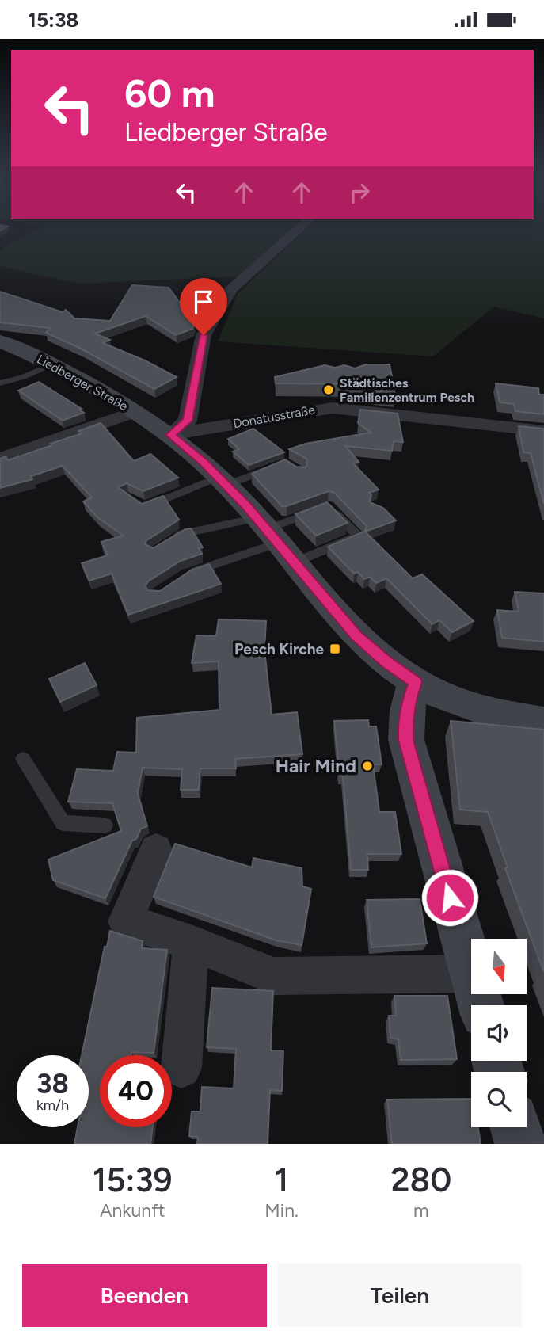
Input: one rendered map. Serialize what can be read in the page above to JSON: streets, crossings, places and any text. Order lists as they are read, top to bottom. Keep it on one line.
{"streets":{"main road":["Liedberger Straße"],"street":["Donatusstraße"]},"crossings":[["Liedberger Straße","Donatusstraße"]],"places":{"other":["Städtisches Familienzentrum Pesch","Hair Mind"],"transit":["Pesch Kirche"]},"north":"bottom","page":{"status":"15:38","turn":["60 m","Liedberger Straße"],"speed":"38 km/h","limit":"40","eta":["15:39","Ankunft","1","Min.","280","m"],"buttons":["Beenden","Teilen"]}}
